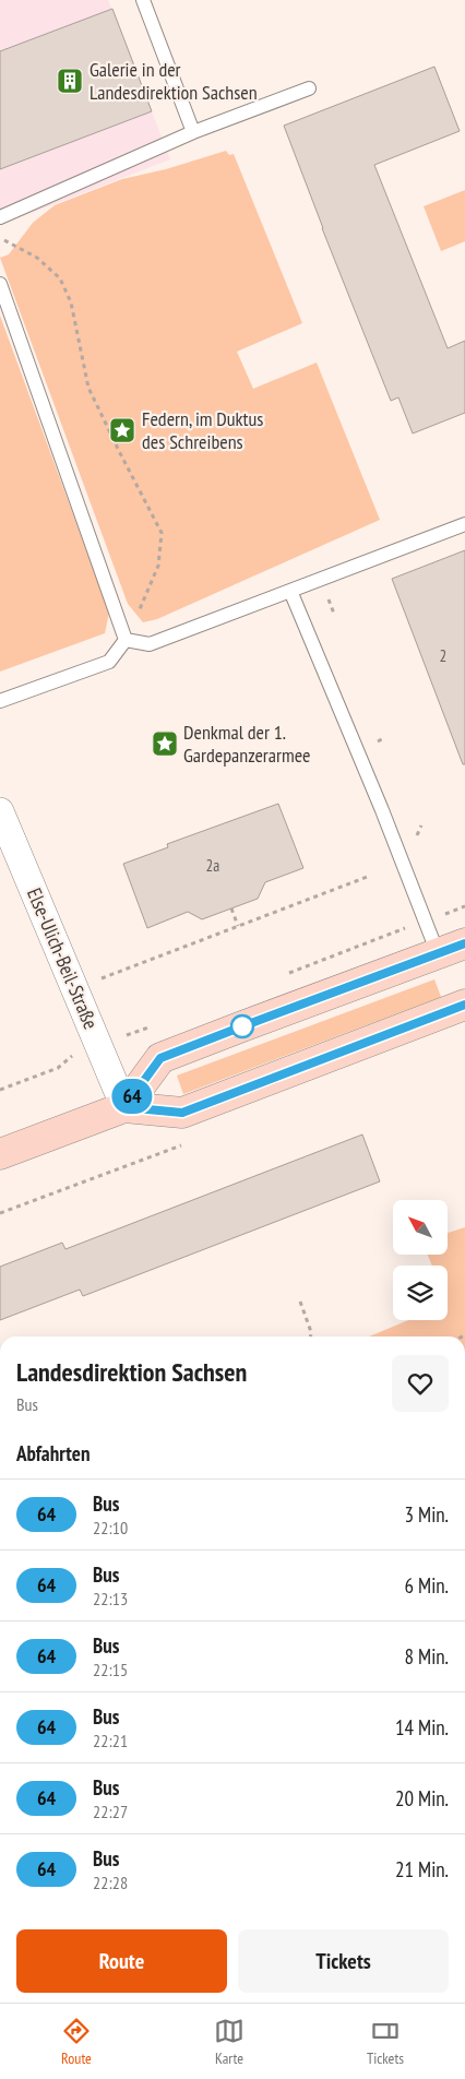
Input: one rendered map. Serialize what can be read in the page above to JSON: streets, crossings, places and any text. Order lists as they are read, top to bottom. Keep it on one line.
{"streets":{"street":["Else-Ulich-Beil-Straße"]},"places":{"building":["Galerie in der Landesdirektion Sachsen"],"place":["Federn, im Duktus des Schreibens","Denkmal der 1. Gardepanzerarmee"]},"lines":["bus line 64"],"house_numbers":["2","2a"],"north":"top left","page":{"on_map":"64","heading":[["Landesdirektion Sachsen","Bus"],"Abfahrten"],"list":[{"mark":"64","name":"Bus","note":"22:10","value":"3 Min."},{"mark":"64","name":"Bus","note":"22:13","value":"6 Min."},{"mark":"64","name":"Bus","note":"22:15","value":"8 Min."},{"mark":"64","name":"Bus","note":"22:21","value":"14 Min."},{"mark":"64","name":"Bus","note":"22:27","value":"20 Min."},{"mark":"64","name":"Bus","note":"22:28","value":"21 Min."}],"buttons":["Route","Tickets"],"tabs":["Route","Karte","Tickets"]}}
